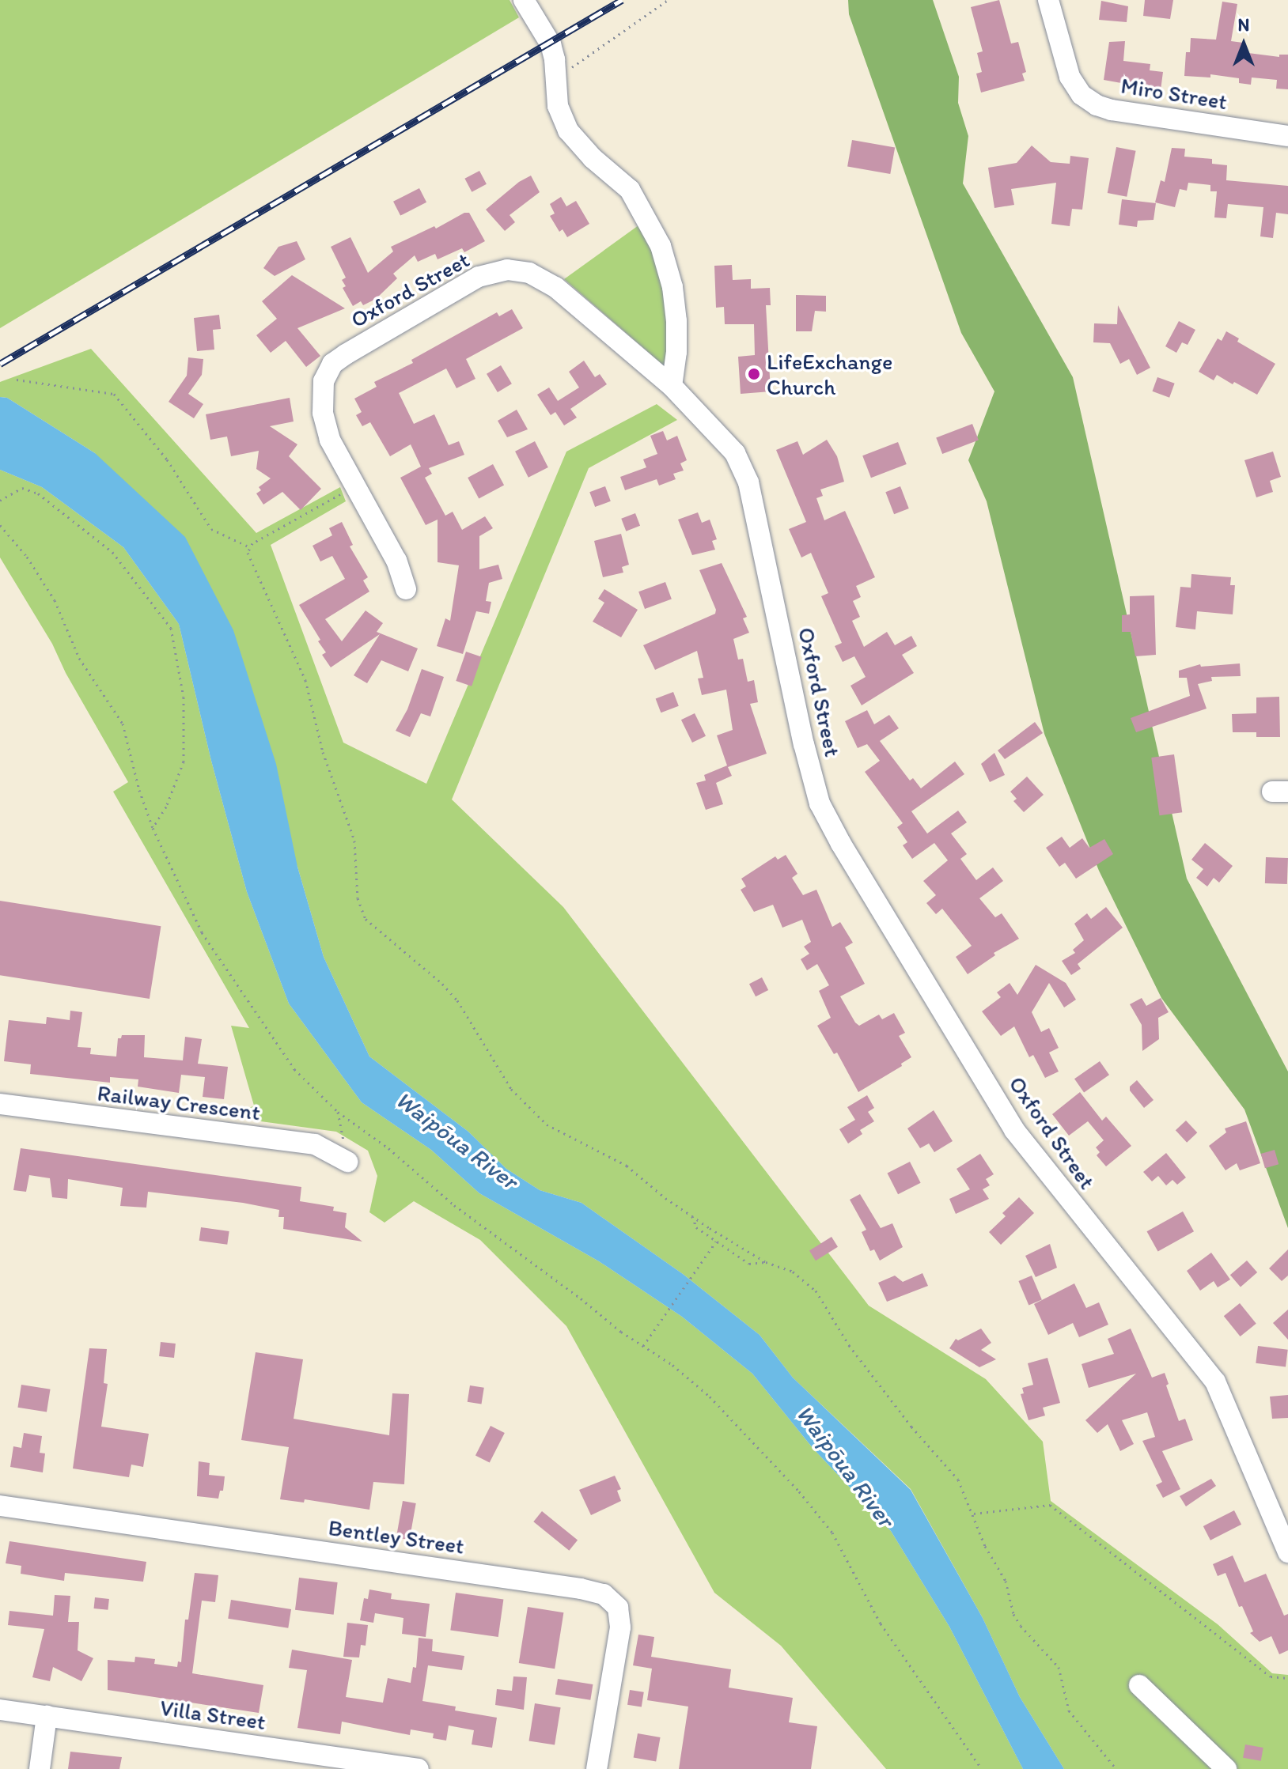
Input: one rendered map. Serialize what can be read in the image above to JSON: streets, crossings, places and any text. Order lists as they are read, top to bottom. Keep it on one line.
{"streets":{"street":["Miro Street","Oxford Street","Railway Crescent","Bentley Street","Villa Street"]},"water":["Waipōua River"],"places":["LifeExchange Church"],"north":"top"}
